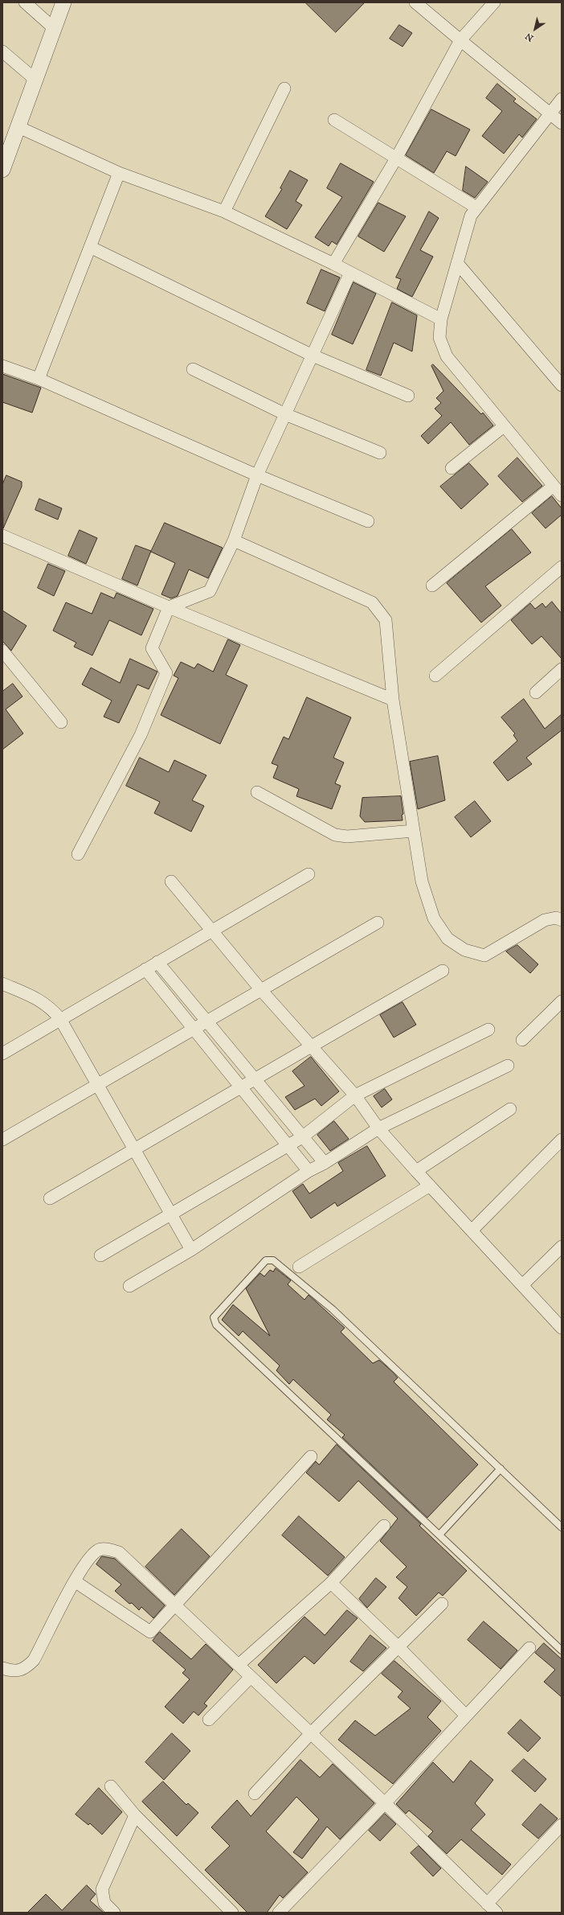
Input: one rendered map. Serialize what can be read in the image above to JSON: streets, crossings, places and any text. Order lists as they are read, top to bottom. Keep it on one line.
{"north":"bottom left"}
